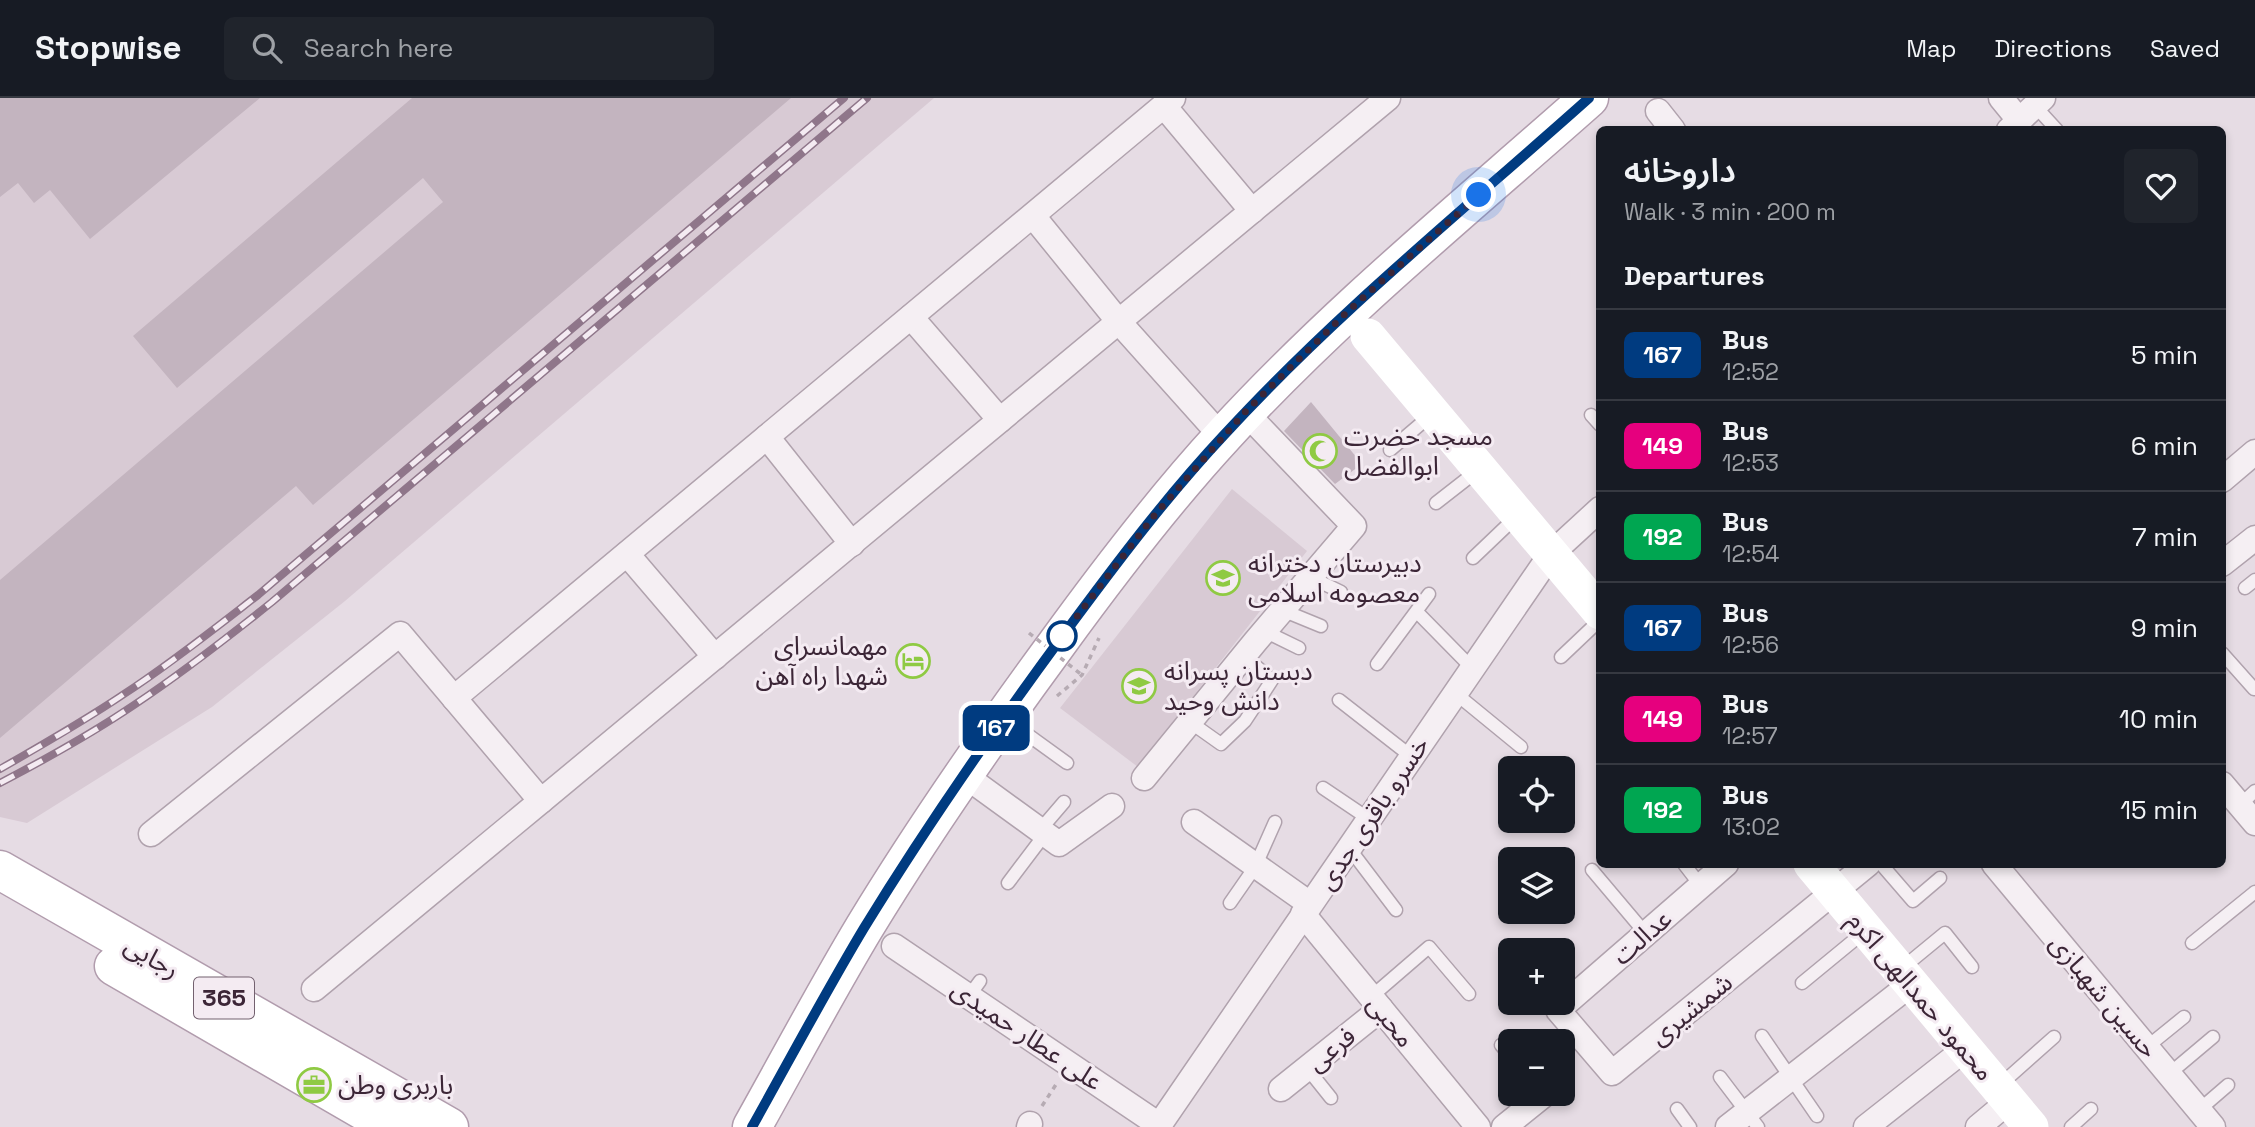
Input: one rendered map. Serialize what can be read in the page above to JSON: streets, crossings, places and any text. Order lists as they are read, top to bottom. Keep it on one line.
{"streets":{"main road":["رجایی","365"],"street":["خسرو باقری جدی","عدالت","محمود حمدالهی اکرم","حسین شهبازی","شمشیری","محبی","علی عطار حمیدی","فرعی"]},"crossings":[["خسرو باقری جدی","محبی"],["خسرو باقری جدی","علی عطار حمیدی"],["محمود حمدالهی اکرم","شمشیری"],["محبی","فرعی"]],"places":{"mosque":["مسجد حضرت ابوالفضل"],"school or university":["دبیرستان دخترانه معصومه اسلامی","دبستان پسرانه دانش وحید"],"hotel":["مهمانسرای شهدا راه آهن"],"office":["باربری وطن"]},"lines":["bus line 167"],"page":{"header":"Stopwise","search":"Search here","nav":["Map","Directions","Saved"],"on_map":"167","heading":[["داروخانه","Walk · 3 min · 200 m"],"Departures"],"list":[{"mark":"167","name":"Bus","note":"12:52","value":"5 min"},{"mark":"149","name":"Bus","note":"12:53","value":"6 min"},{"mark":"192","name":"Bus","note":"12:54","value":"7 min"},{"mark":"167","name":"Bus","note":"12:56","value":"9 min"},{"mark":"149","name":"Bus","note":"12:57","value":"10 min"},{"mark":"192","name":"Bus","note":"13:02","value":"15 min"}],"map_buttons":["+","−"]}}
